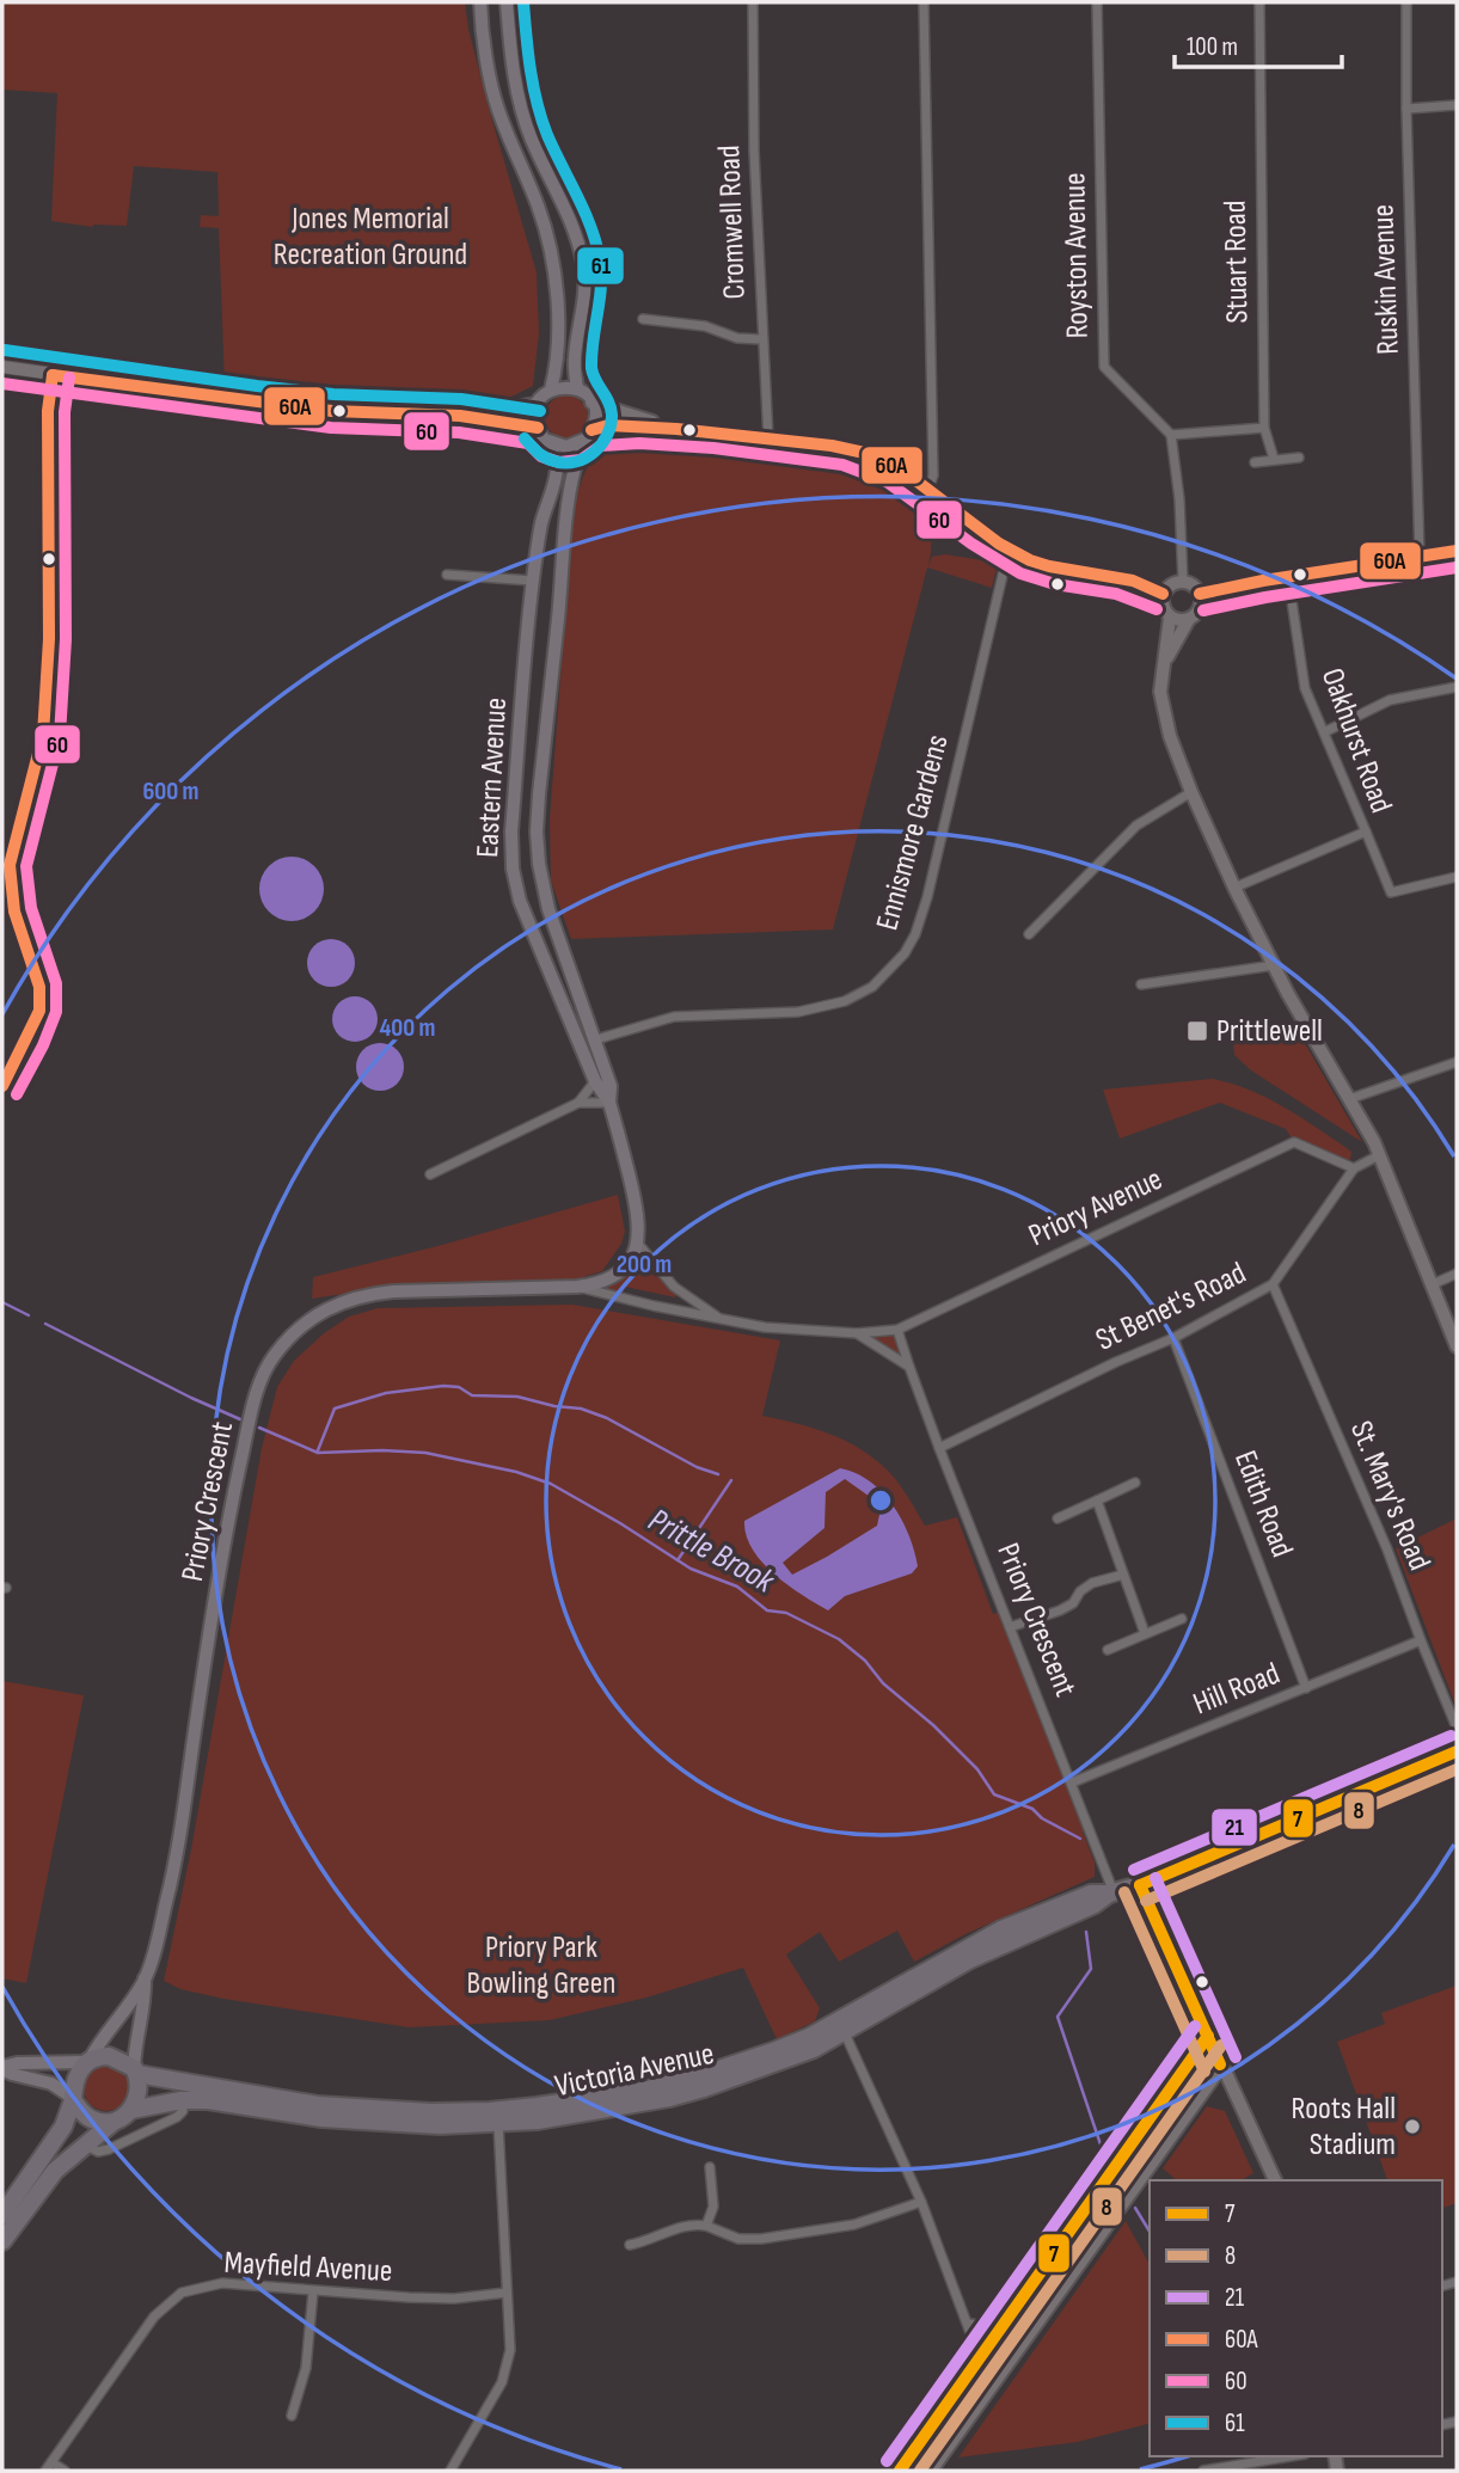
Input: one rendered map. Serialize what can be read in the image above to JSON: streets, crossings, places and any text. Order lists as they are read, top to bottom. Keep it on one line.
{"streets":{"highway":["Victoria Avenue"],"main road":["Eastern Avenue","Priory Crescent"],"street":["Cromwell Road","Royston Avenue","Stuart Road","Ruskin Avenue","Oakhurst Road","Ennismore Gardens","Priory Avenue","St Benet's Road","St. Mary's Road","Edith Road","Hill Road","Mayfield Avenue"]},"crossings":[["Eastern Avenue","Ennismore Gardens"],["Eastern Avenue","Priory Crescent"],["Priory Avenue","St Benet's Road"],["Priory Avenue","Priory Crescent"],["St Benet's Road","St. Mary's Road"],["St Benet's Road","Priory Crescent"],["St Benet's Road","Edith Road"],["St. Mary's Road","Hill Road"],["Priory Crescent","Hill Road"],["Priory Crescent","Victoria Avenue"],["Edith Road","Hill Road"]],"water":["Prittle Brook"],"parks":["Jones Memorial Recreation Ground","Priory Park Bowling Green"],"places":{"transit":["Prittlewell"],"other":["Roots Hall Stadium"]},"lines":["transit line 61","transit line 60A","transit line 60","transit line 21","transit line 7","transit line 8"],"legend":["7","8","21","60A","60","61"],"scale_bar":"100 m","rings":["600 m","400 m","200 m"]}
